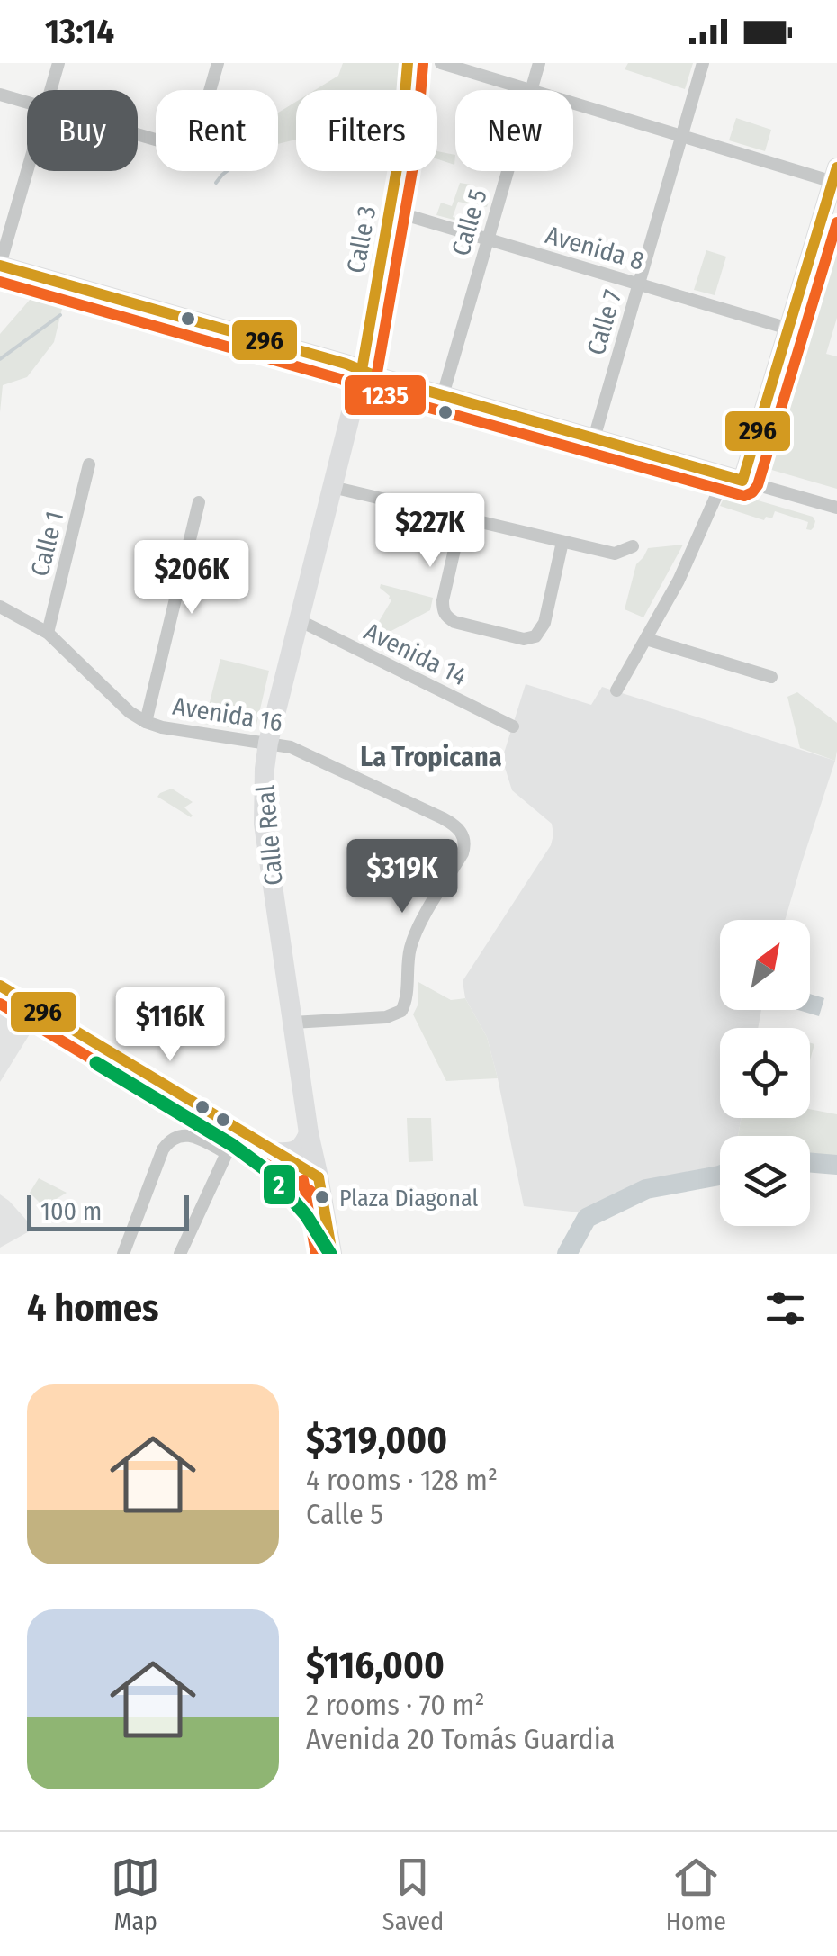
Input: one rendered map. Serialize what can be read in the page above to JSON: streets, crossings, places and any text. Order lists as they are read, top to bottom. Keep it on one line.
{"streets":{"main road":["Calle Real"],"street":["Calle 5","Calle 3","Avenida 8","Calle 7","Calle 1","Avenida 14","Avenida 16"]},"crossings":[["Calle 5","Avenida 8"],["Calle 3","Avenida 8"],["Calle 3","Calle Real"],["Avenida 8","Calle 7"],["Calle 1","Avenida 16"],["Avenida 14","Calle Real"],["Avenida 16","Calle Real"]],"districts":["La Tropicana"],"places":["Plaza Diagonal"],"lines":["transit line 296","transit line 1235","rail line 2"],"scale_bar":"100 m","north":"top right","page":{"status":"13:14","chip":["Buy","Rent","Filters","New"],"price":["$227K","$206K","$319K","$116K"],"scale":"100 m","heading":"4 homes","list":[{"name":"$319,000","note":"4 rooms · 128 m² · Calle 5"},{"name":"$116,000","note":"2 rooms · 70 m² · Avenida 20 Tomás Guardia"}],"tabs":["Map","Saved","Home"]}}
